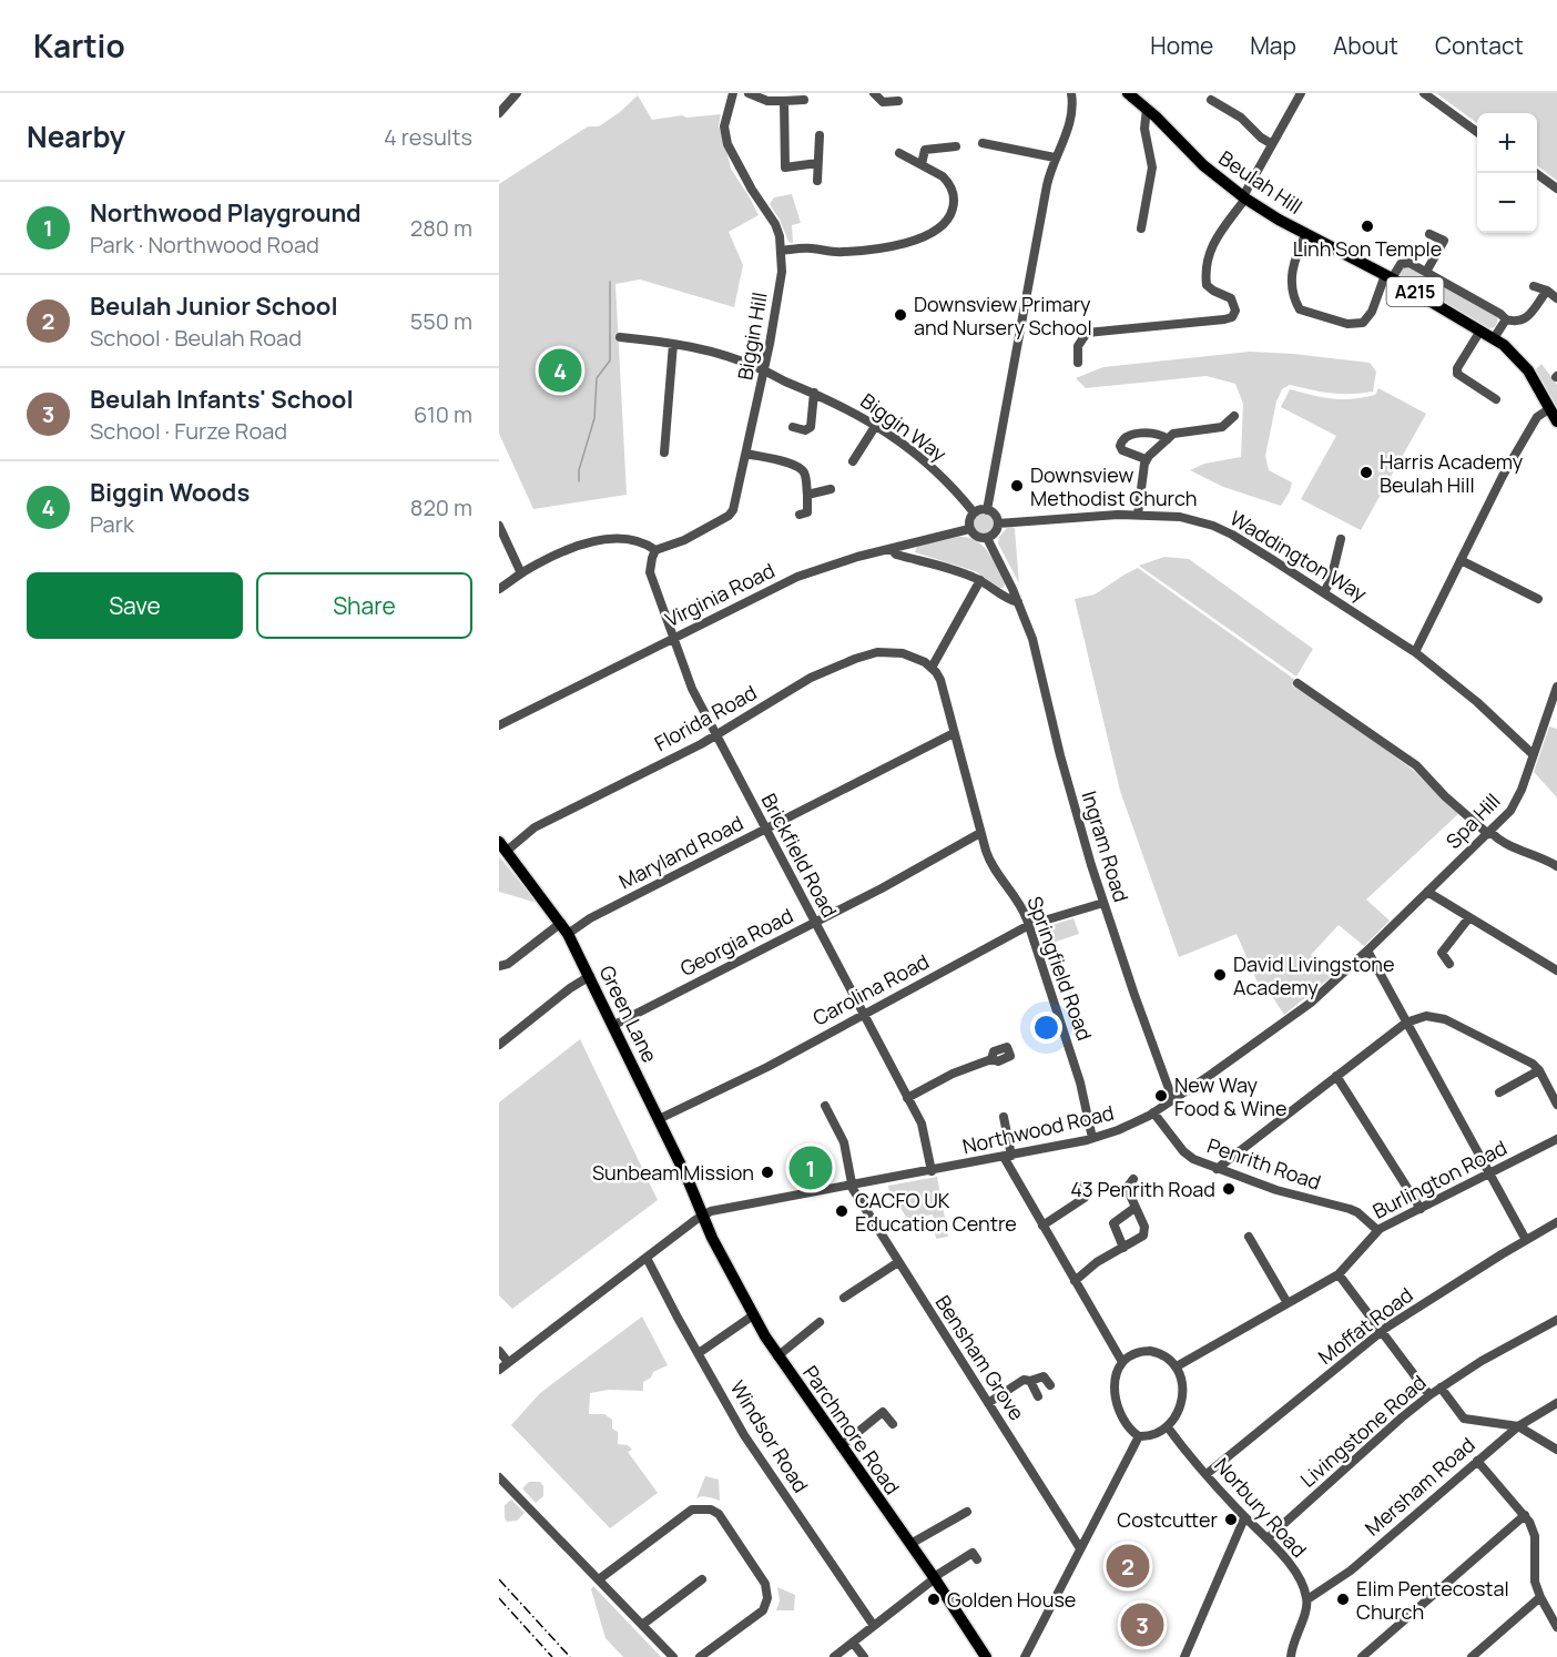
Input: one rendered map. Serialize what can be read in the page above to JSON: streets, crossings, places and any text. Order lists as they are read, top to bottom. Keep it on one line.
{"streets":{"main road":["Beulah Hill","A215","Green Lane","Parchmore Road"],"street":["Biggin Hill","Biggin Way","Waddington Way","Virginia Road","Florida Road","Spa Hill","Ingram Road","Maryland Road","Brickfield Road","Georgia Road","Springfield Road","Carolina Road","Northwood Road","Penrith Road","Burlington Road","Moffat Road","Bensham Grove","Livingstone Road","Windsor Road","Mersham Road","Norbury Road"]},"crossings":[["Biggin Hill","Biggin Way"],["Biggin Hill","Brickfield Road"],["Biggin Way","Waddington Way"],["Biggin Way","Virginia Road"],["Biggin Way","Ingram Road"],["Waddington Way","Virginia Road"],["Waddington Way","Spa Hill"],["Waddington Way","Ingram Road"],["Virginia Road","Ingram Road"],["Virginia Road","Brickfield Road"],["Florida Road","Brickfield Road"],["Florida Road","Springfield Road"],["Florida Road","Green Lane"],["Spa Hill","Northwood Road"],["Ingram Road","Carolina Road"],["Ingram Road","Northwood Road"],["Maryland Road","Brickfield Road"],["Maryland Road","Springfield Road"],["Maryland Road","Green Lane"],["Brickfield Road","Georgia Road"],["Brickfield Road","Carolina Road"],["Brickfield Road","Northwood Road"],["Georgia Road","Springfield Road"],["Georgia Road","Green Lane"],["Springfield Road","Carolina Road"],["Springfield Road","Northwood Road"],["Carolina Road","Green Lane"],["Green Lane","Northwood Road"],["Green Lane","Parchmore Road"],["Northwood Road","Penrith Road"],["Northwood Road","Bensham Grove"],["Northwood Road","Parchmore Road"],["Penrith Road","Burlington Road"],["Burlington Road","Norbury Road"],["Moffat Road","Norbury Road"],["Livingstone Road","Norbury Road"],["Mersham Road","Norbury Road"]],"places":["Linh Son Temple","Downsview Primary and Nursery School","Harris Academy Beulah Hill","Downsview Methodist Church","David Livingstone Academy","New Way Food & Wine","Sunbeam Mission","43 Penrith Road","CACFO UK Education Centre","Costcutter","Golden House","Elim Pentecostal Church"],"page":{"header":"Kartio","nav":["Home","Map","About","Contact"],"heading":["Nearby","4 results"],"map_buttons":["+","−"],"list":[{"mark":"1","name":"Northwood Playground","note":"Park · Northwood Road","value":"280 m"},{"mark":"2","name":"Beulah Junior School","note":"School · Beulah Road","value":"550 m"},{"mark":"3","name":"Beulah Infants' School","note":"School · Furze Road","value":"610 m"},{"mark":"4","name":"Biggin Woods","note":"Park","value":"820 m"}],"pins":["4","1","2","3"],"buttons":["Save","Share"]}}
